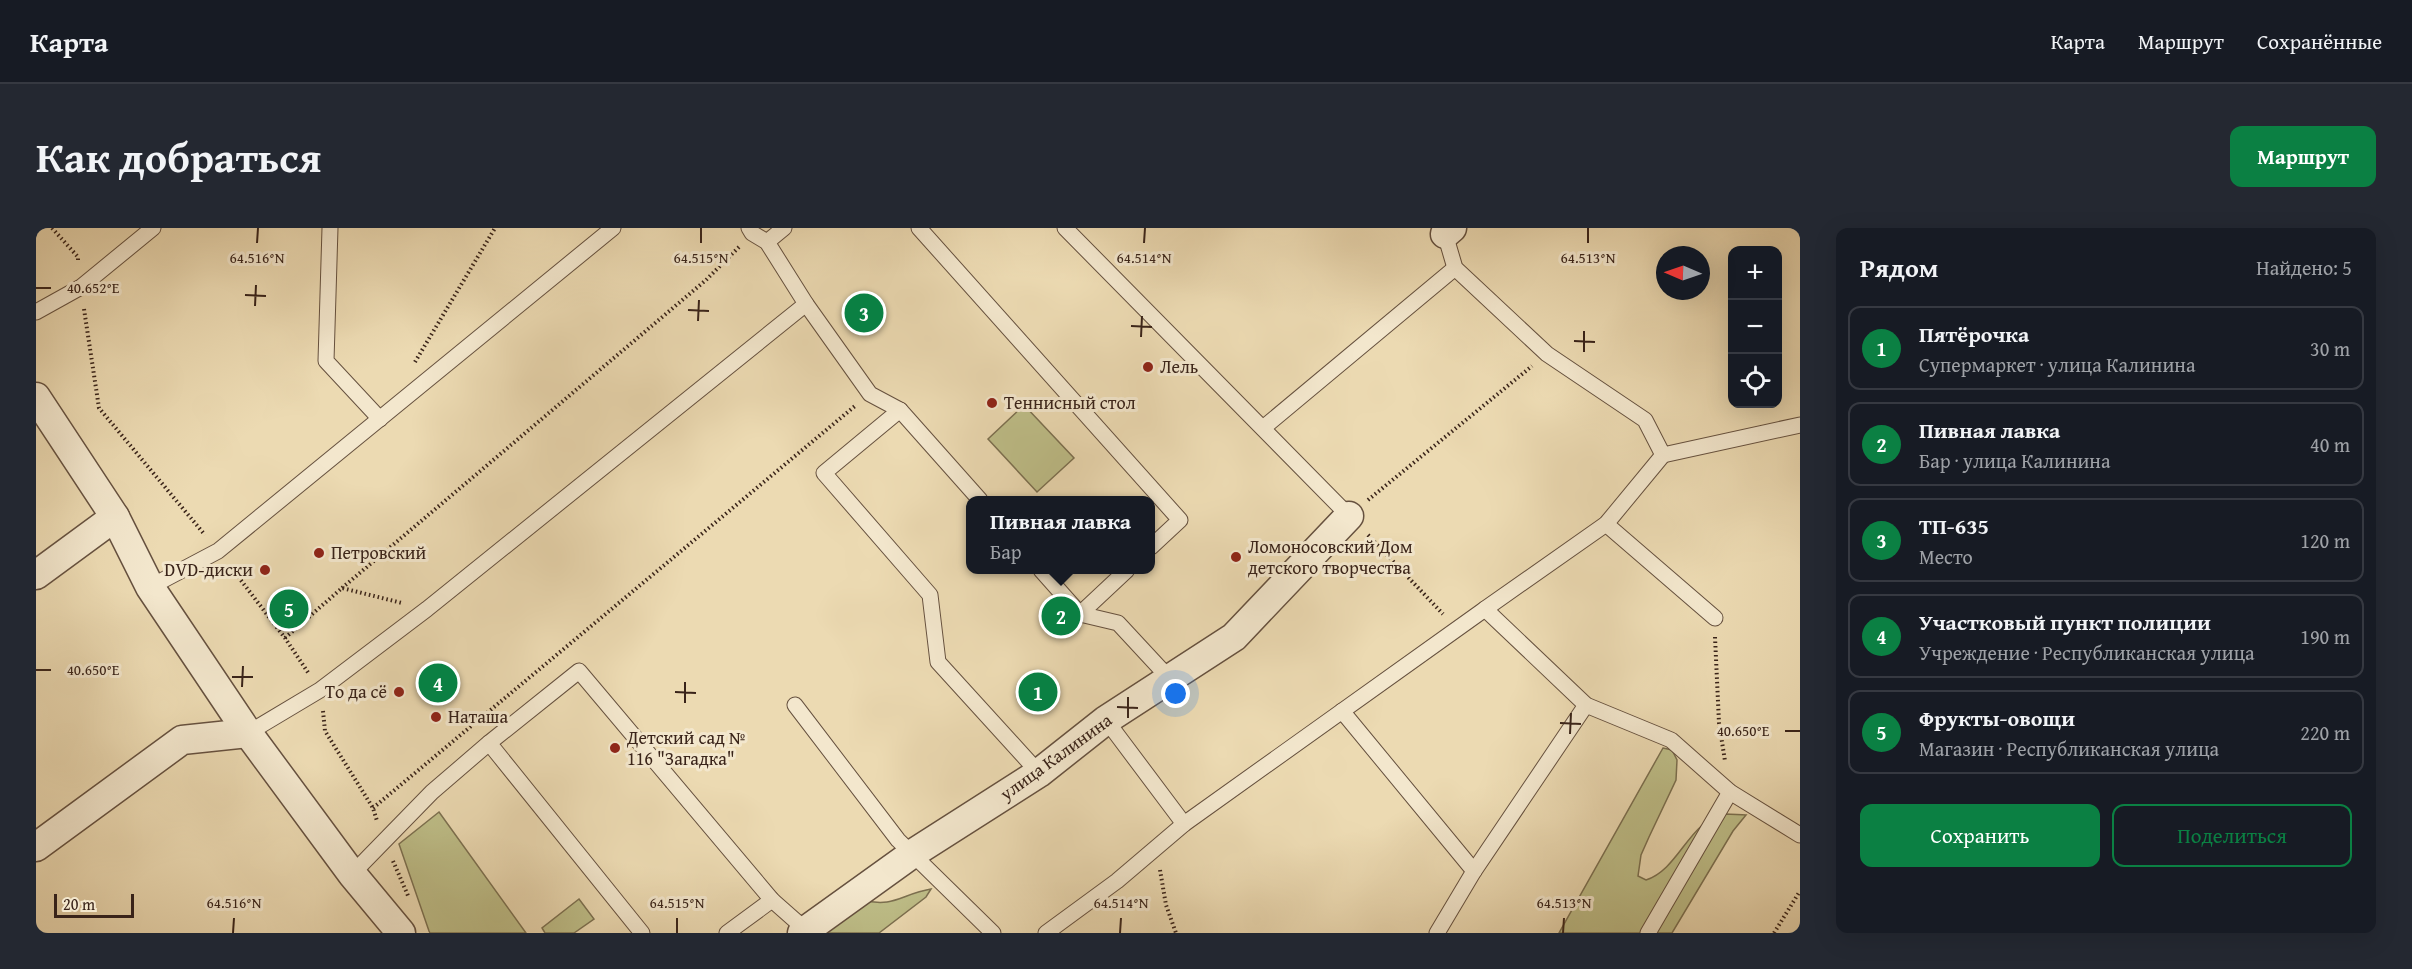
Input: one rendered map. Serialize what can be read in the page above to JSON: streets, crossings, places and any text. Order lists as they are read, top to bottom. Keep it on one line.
{"streets":{"street":["улица Калинина"]},"places":["Лель","Теннисный стол","Петровский","Ломоносовский Дом детского творчества","DVD-диски","То да сё","Наташа","Детский сад № 116 \"Загадка\""],"scale_bar":"20 m","north":"left","page":{"header":"Карта","nav":["Карта","Маршрут","Сохранённые"],"title":"Как добраться","buttons":["Маршрут",["Сохранить","Поделиться"]],"heading":["Рядом","Найдено: 5"],"map_buttons":["+","−"],"pins":["3","5","2","4","1"],"list":[{"mark":"1","name":"Пятёрочка","note":"Супермаркет · улица Калинина","value":"30 m"},{"mark":"2","name":"Пивная лавка","note":"Бар · улица Калинина","value":"40 m"},{"mark":"3","name":"ТП-635","note":"Место","value":"120 m"},{"mark":"4","name":"Участковый пункт полиции","note":"Учреждение · Республиканская улица","value":"190 m"},{"mark":"5","name":"Фрукты-овощи","note":"Магазин · Республиканская улица","value":"220 m"}],"popup":["Пивная лавка","Бар"],"scale":"20 m"},"coordinates":["64.516°N","64.515°N","64.514°N","64.513°N","40.652°E","40.650°E"]}
